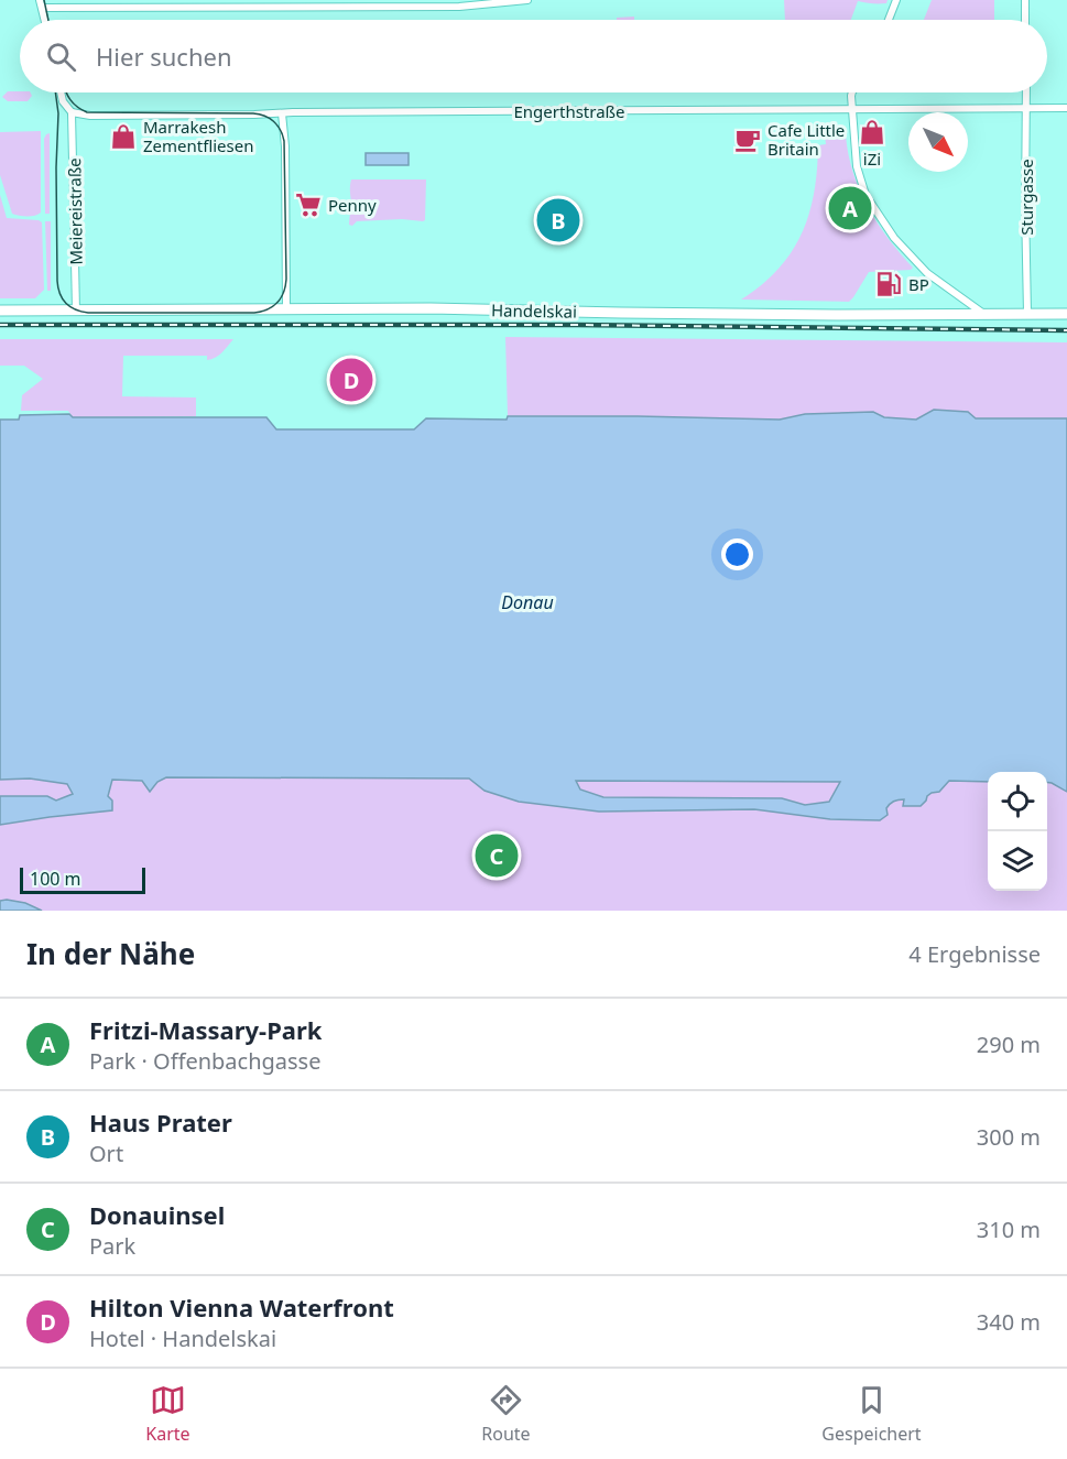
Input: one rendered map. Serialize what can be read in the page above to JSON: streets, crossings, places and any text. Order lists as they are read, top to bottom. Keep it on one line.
{"streets":{"main road":["Handelskai"],"street":["Engerthstraße","Sturgasse","Meiereistraße"]},"crossings":[["Engerthstraße","Sturgasse"],["Engerthstraße","Meiereistraße"],["Sturgasse","Handelskai"],["Meiereistraße","Handelskai"]],"water":["Donau"],"places":{"shop":["iZi","Marrakesh Zementfliesen"],"cafe":["Cafe Little Britain"],"supermarket":["Penny"],"fuel station":["BP"]},"scale_bar":"100 m","north":"bottom right","page":{"search":"Hier suchen","pins":["A","B","D","C"],"scale":"100 m","heading":["In der Nähe","4 Ergebnisse"],"list":[{"mark":"A","name":"Fritzi-Massary-Park","note":"Park · Offenbachgasse","value":"290 m"},{"mark":"B","name":"Haus Prater","note":"Ort","value":"300 m"},{"mark":"C","name":"Donauinsel","note":"Park","value":"310 m"},{"mark":"D","name":"Hilton Vienna Waterfront","note":"Hotel · Handelskai","value":"340 m"}],"nav":["Karte","Route","Gespeichert"]}}
